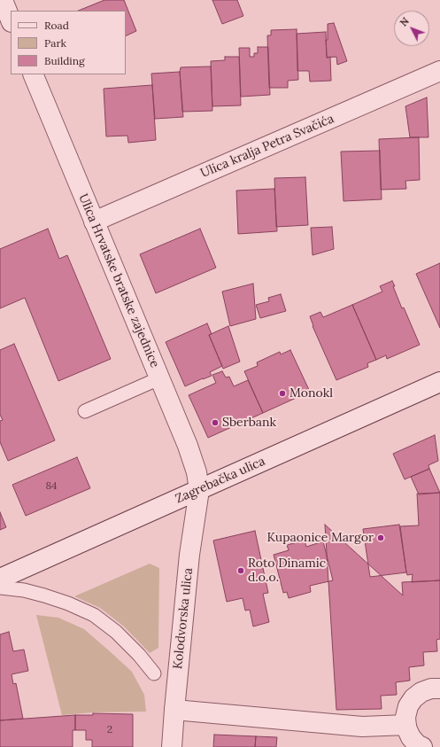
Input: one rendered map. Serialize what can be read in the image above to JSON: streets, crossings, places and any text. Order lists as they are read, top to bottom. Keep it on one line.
{"streets":{"street":["Ulica kralja Petra Svačića","Ulica Hrvatske bratske zajednice","Zagrebačka ulica","Kolodvorska ulica"]},"crossings":[["Ulica kralja Petra Svačića","Ulica Hrvatske bratske zajednice"],["Ulica Hrvatske bratske zajednice","Zagrebačka ulica"],["Ulica Hrvatske bratske zajednice","Kolodvorska ulica"],["Zagrebačka ulica","Kolodvorska ulica"]],"places":["Monokl","Sberbank","Kupaonice Margor","Roto Dinamic d.o.o."],"house_numbers":["84","2"],"legend":["Road","Park","Building"],"north":"top left"}
